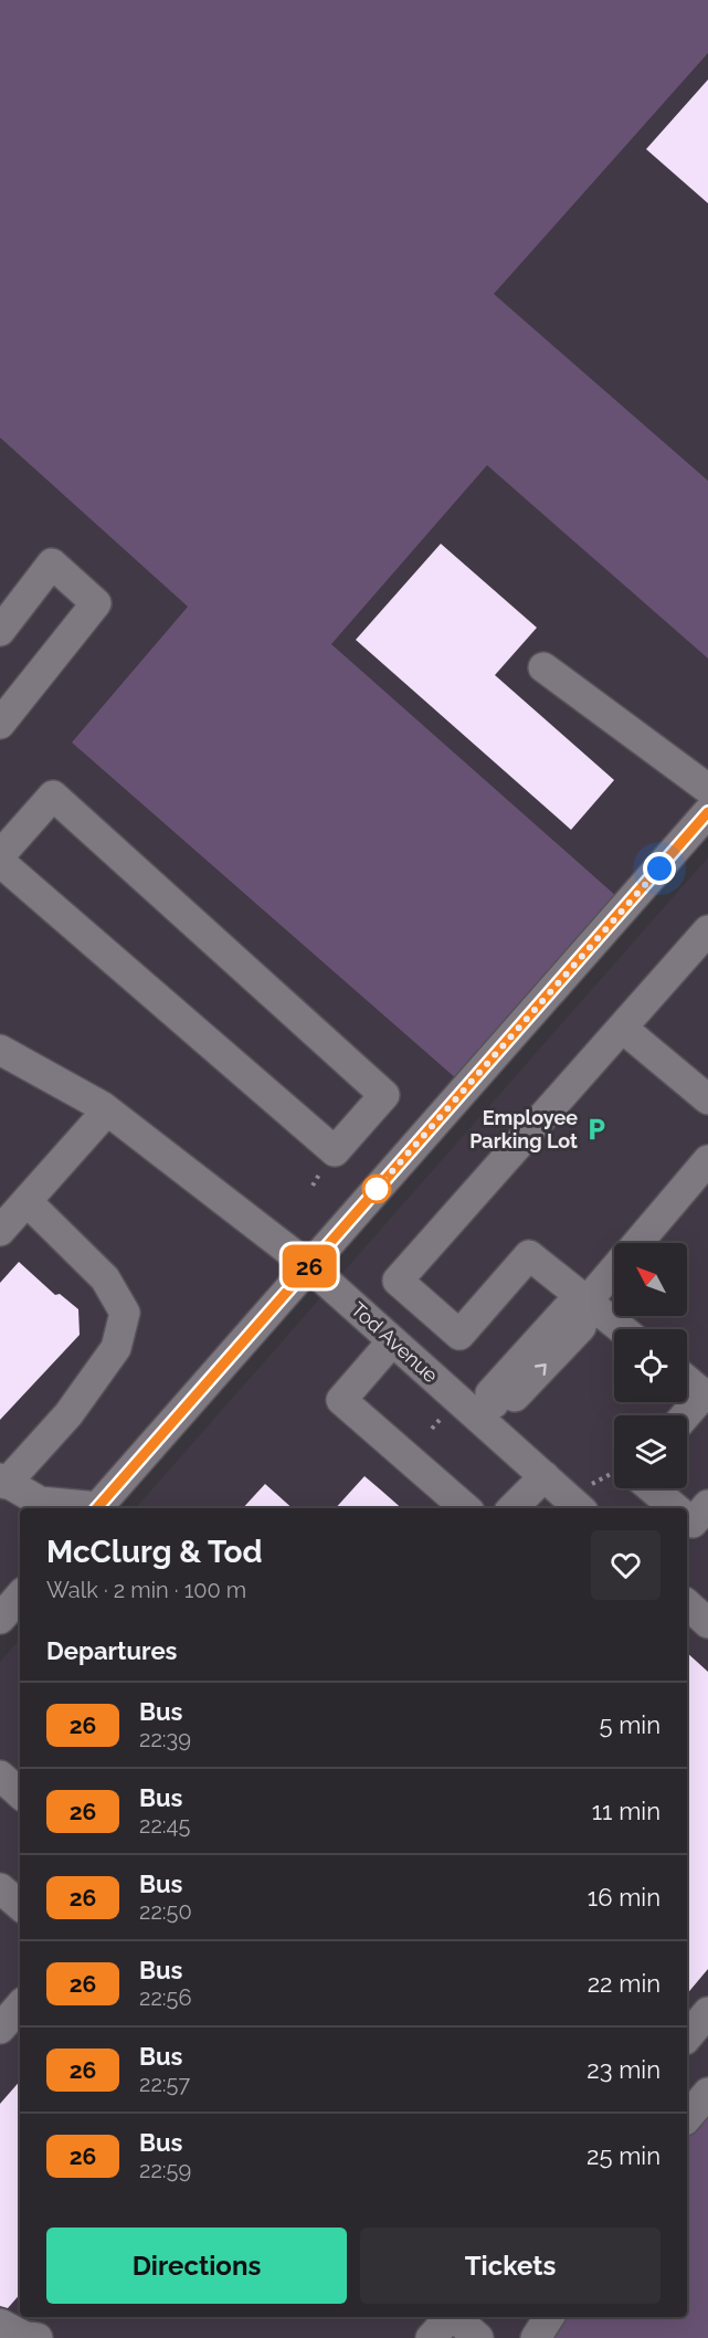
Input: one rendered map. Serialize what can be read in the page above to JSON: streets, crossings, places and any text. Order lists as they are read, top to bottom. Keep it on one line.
{"streets":{"street":["Tod Avenue"]},"places":{"parking":["Employee Parking Lot"]},"lines":["bus line 26"],"north":"top left","page":{"on_map":"26","heading":[["McClurg & Tod","Walk · 2 min · 100 m"],"Departures"],"list":[{"mark":"26","name":"Bus","note":"22:39","value":"5 min"},{"mark":"26","name":"Bus","note":"22:45","value":"11 min"},{"mark":"26","name":"Bus","note":"22:50","value":"16 min"},{"mark":"26","name":"Bus","note":"22:56","value":"22 min"},{"mark":"26","name":"Bus","note":"22:57","value":"23 min"},{"mark":"26","name":"Bus","note":"22:59","value":"25 min"}],"buttons":["Directions","Tickets"]}}
